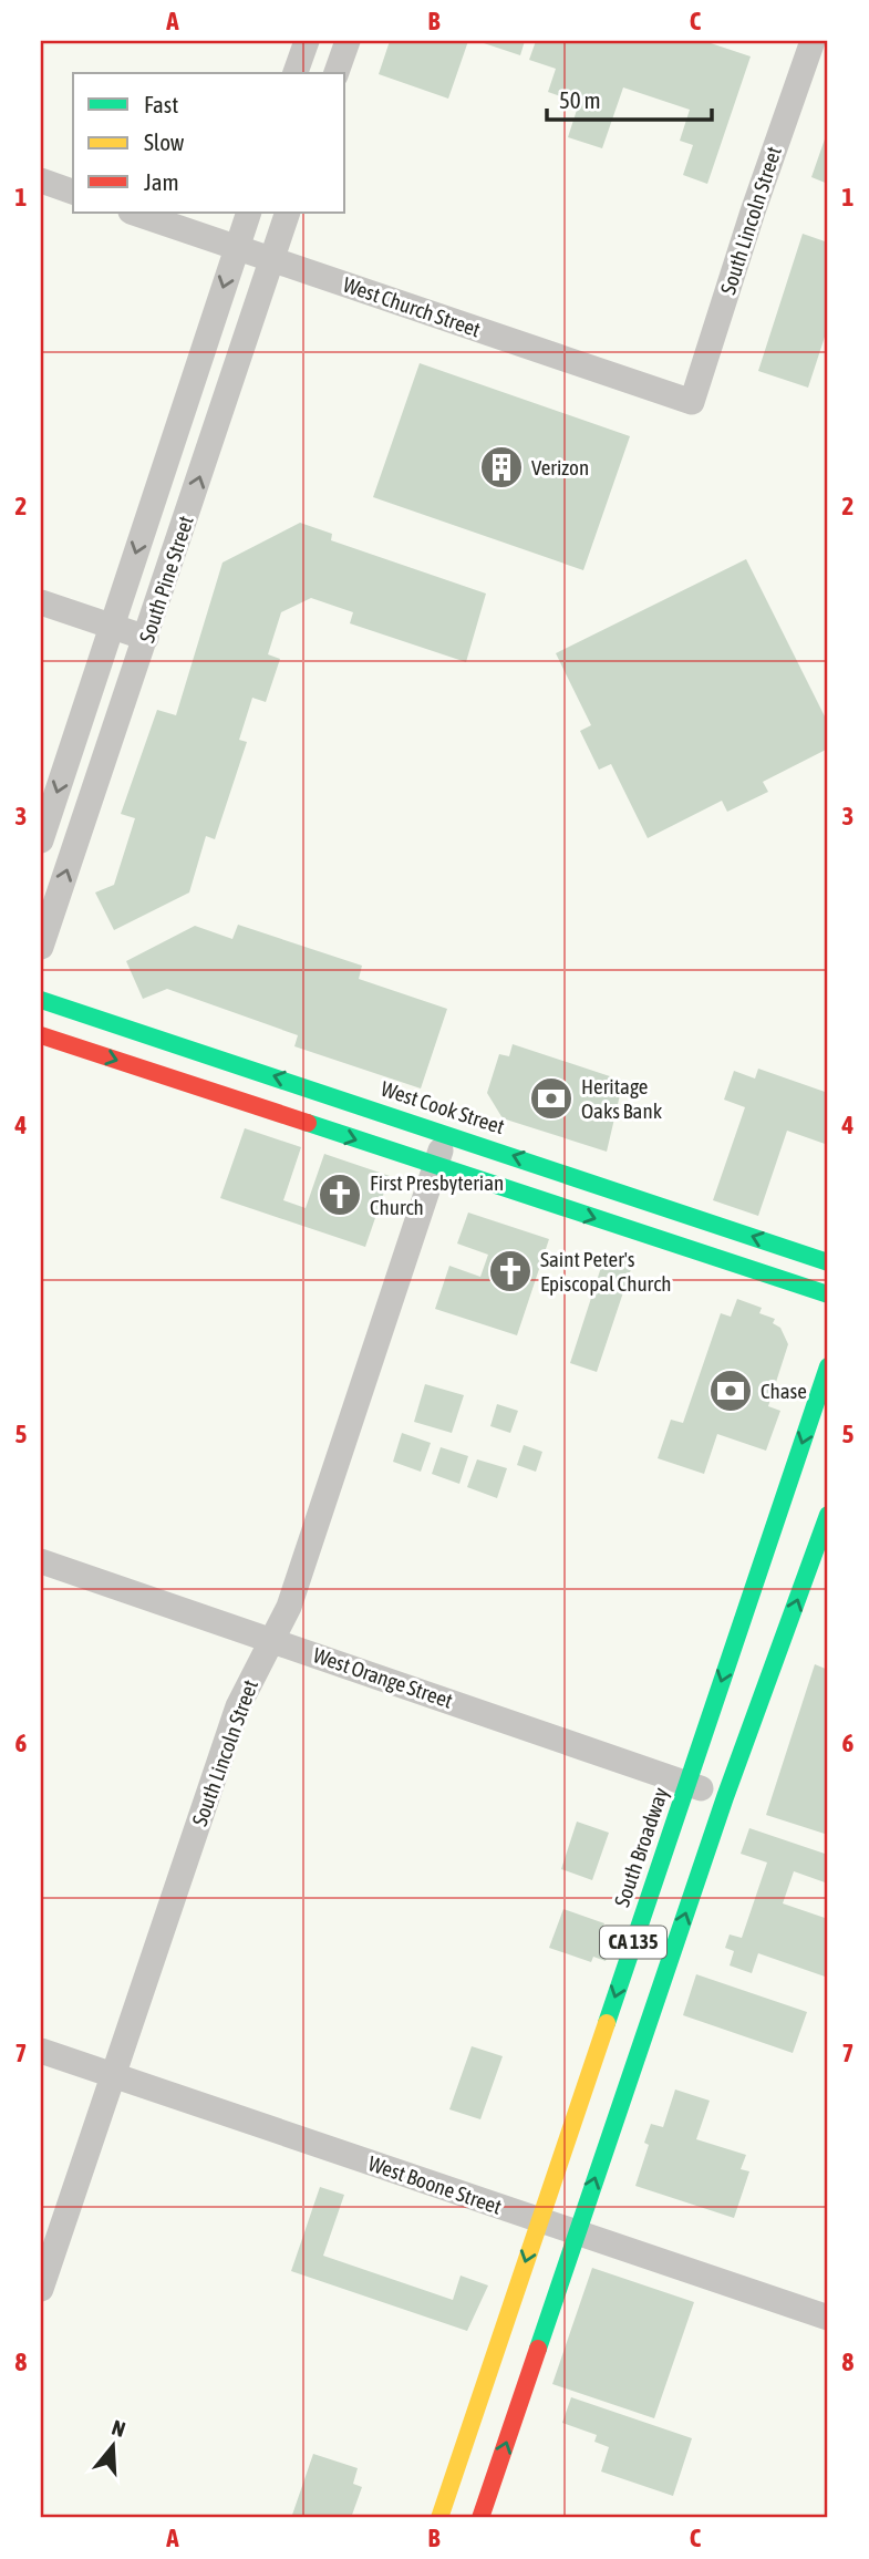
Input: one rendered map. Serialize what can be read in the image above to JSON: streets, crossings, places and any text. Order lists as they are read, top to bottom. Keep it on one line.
{"streets":{"main road":["West Cook Street","South Broadway","CA 135"],"street":["South Lincoln Street","West Church Street","South Pine Street","West Orange Street","West Boone Street"]},"crossings":[["South Lincoln Street","West Church Street"],["South Lincoln Street","West Cook Street"],["South Lincoln Street","West Orange Street"],["South Lincoln Street","West Boone Street"],["West Church Street","South Pine Street"],["West Orange Street","South Broadway"],["West Orange Street","CA 135"],["South Broadway","West Boone Street"],["CA 135","West Boone Street"]],"places":{"building":["Verizon"],"bank":["Heritage Oaks Bank","Chase"],"church":["First Presbyterian Church","Saint Peter's Episcopal Church"]},"legend":["Fast","Slow","Jam"],"scale_bar":"50 m","north":"top","grid":{"columns":["A","B","C"],"rows":["1","2","3","4","5","6","7","8"]}}
